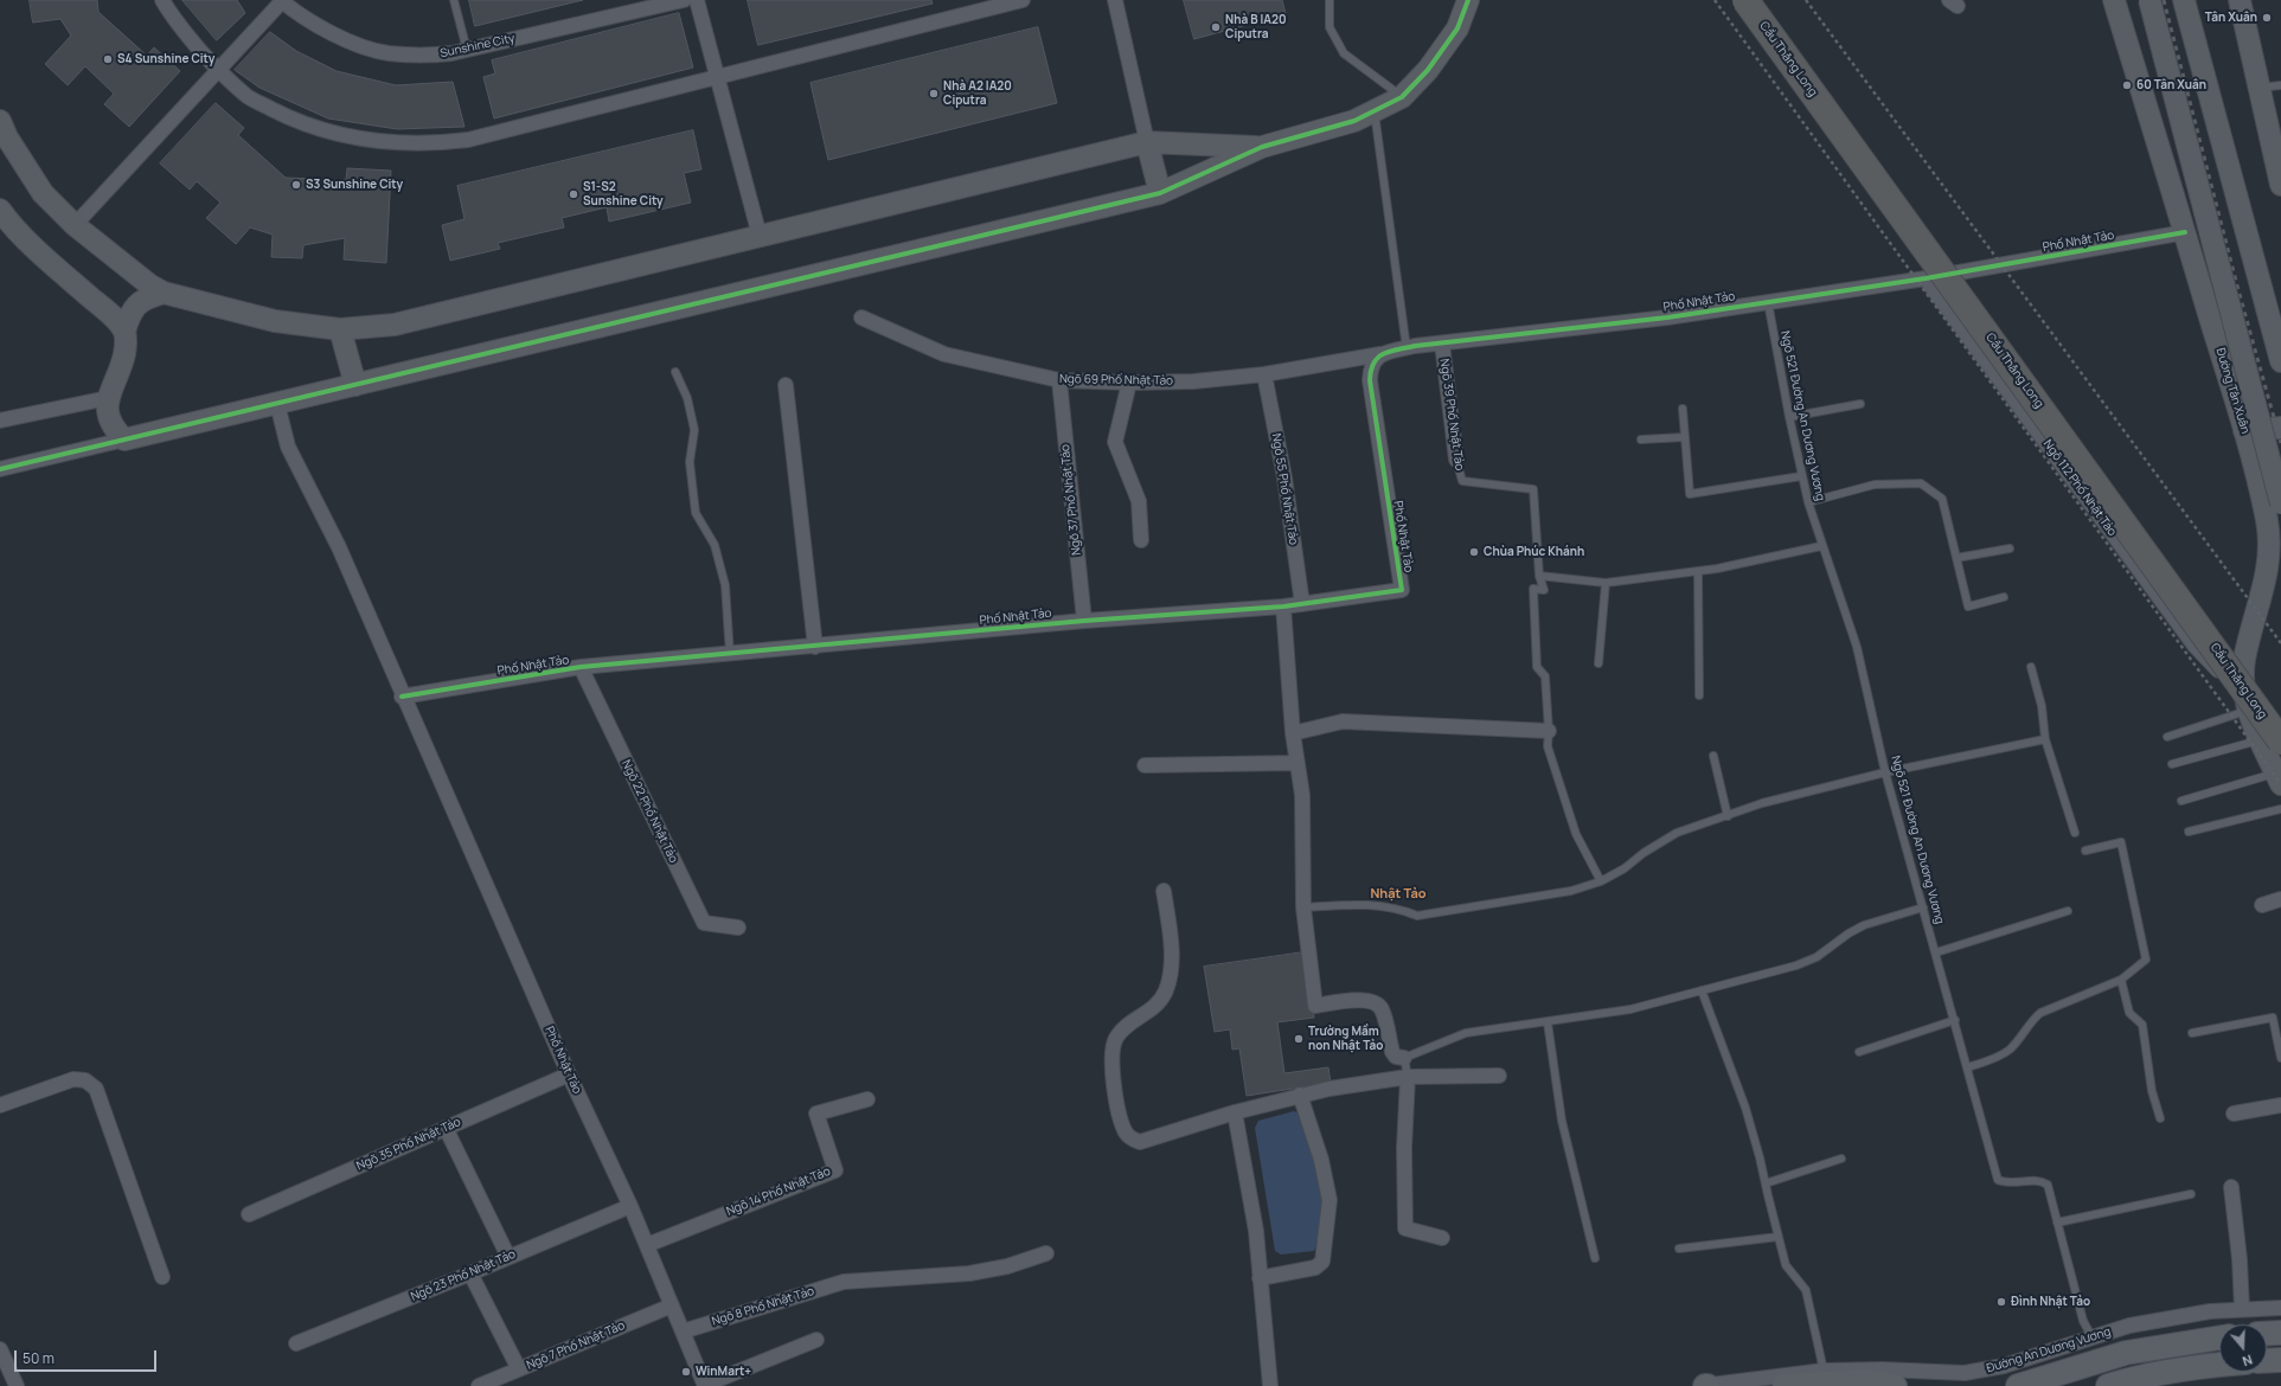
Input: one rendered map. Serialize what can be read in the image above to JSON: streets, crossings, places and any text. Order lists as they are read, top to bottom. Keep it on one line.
{"streets":{"highway":["Cầu Thăng Long"],"main road":["Đường An Dương Vương"],"street":["Sunshine City","Phố Nhật Tảo","Ngõ 69 Phố Nhật Tảo","Đường Tân Xuân","Ngõ 39 Phố Nhật Tảo","Ngõ 112 Phố Nhật Tảo","Ngõ 55 Phố Nhật Tảo","Ngõ 37 Phố Nhật Tảo","Ngõ 22 Phố Nhật Tảo","Ngõ 35 Phố Nhật Tảo","Ngõ 14 Phố Nhật Tảo","Ngõ 23 Phố Nhật Tảo","Ngõ 8 Phố Nhật Tảo","Ngõ 7 Phố Nhật Tảo"],"lane":["Ngõ 521 Đường An Dương Vương"]},"crossings":[["Cầu Thăng Long","Đường Tân Xuân"],["Phố Nhật Tảo","Ngõ 69 Phố Nhật Tảo"],["Phố Nhật Tảo","Đường Tân Xuân"],["Phố Nhật Tảo","Ngõ 39 Phố Nhật Tảo"],["Phố Nhật Tảo","Ngõ 521 Đường An Dương Vương"],["Phố Nhật Tảo","Ngõ 112 Phố Nhật Tảo"],["Phố Nhật Tảo","Ngõ 55 Phố Nhật Tảo"],["Phố Nhật Tảo","Ngõ 37 Phố Nhật Tảo"],["Phố Nhật Tảo","Ngõ 22 Phố Nhật Tảo"],["Phố Nhật Tảo","Ngõ 35 Phố Nhật Tảo"],["Phố Nhật Tảo","Ngõ 14 Phố Nhật Tảo"],["Phố Nhật Tảo","Ngõ 23 Phố Nhật Tảo"],["Phố Nhật Tảo","Ngõ 8 Phố Nhật Tảo"],["Phố Nhật Tảo","Ngõ 7 Phố Nhật Tảo"],["Ngõ 69 Phố Nhật Tảo","Ngõ 55 Phố Nhật Tảo"],["Ngõ 69 Phố Nhật Tảo","Ngõ 37 Phố Nhật Tảo"],["Đường Tân Xuân","Ngõ 112 Phố Nhật Tảo"],["Ngõ 521 Đường An Dương Vương","Đường An Dương Vương"]],"districts":["Nhật Tảo"],"places":["Tân Xuân","Nhà B IA20 Ciputra","S4 Sunshine City","60 Tân Xuân","Nhà A2 IA20 Ciputra","S3 Sunshine City","S1-S2 Sunshine City","Chùa Phúc Khánh","Trường Mầm non Nhật Tảo","Đình Nhật Tảo","WinMart+"],"scale_bar":"50 m","north":"bottom"}
